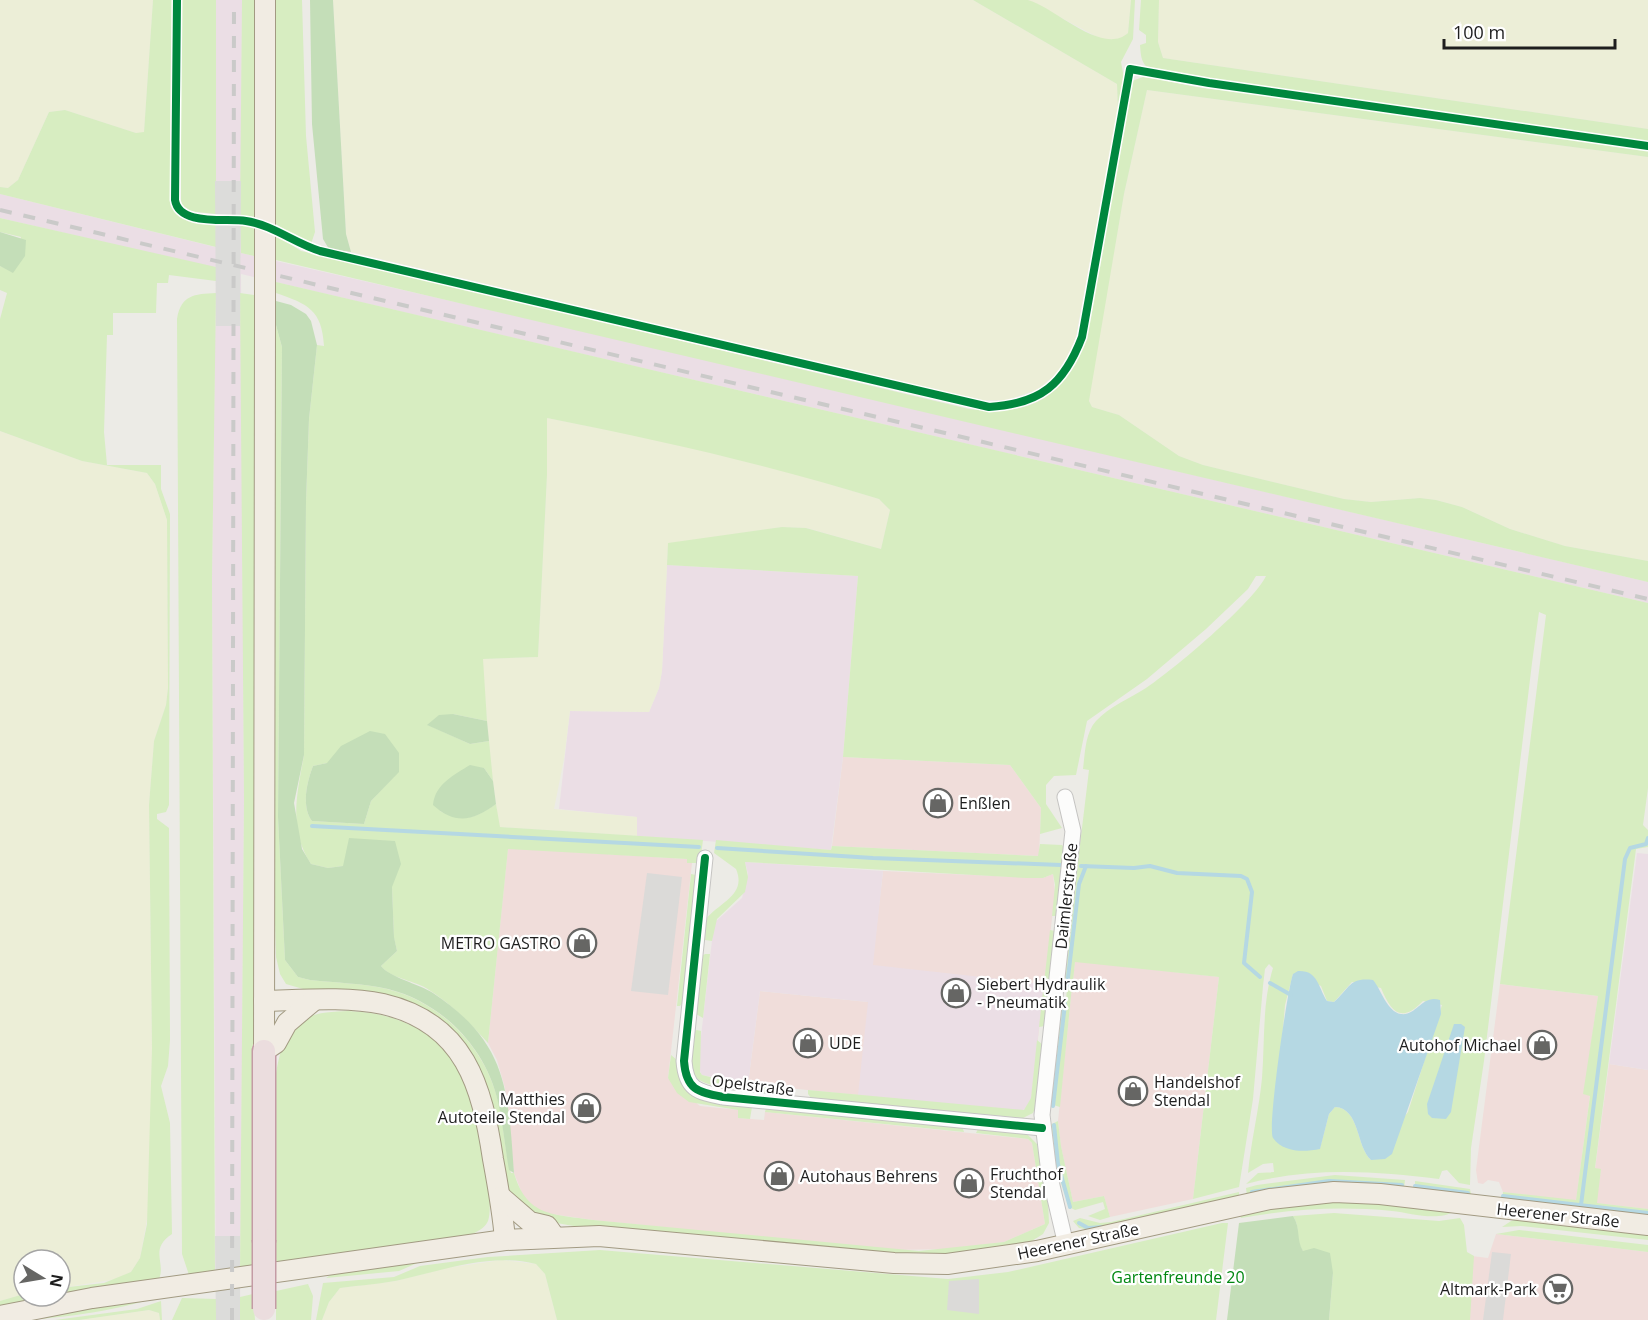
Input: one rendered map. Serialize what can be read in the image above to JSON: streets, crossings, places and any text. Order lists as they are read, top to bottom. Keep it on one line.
{"streets":{"main road":["Heerener Straße"],"street":["Daimlerstraße","Opelstraße"]},"crossings":[["Daimlerstraße","Opelstraße"],["Daimlerstraße","Heerener Straße"]],"parks":["Gartenfreunde 20"],"places":{"shop":["Enßlen","METRO GASTRO","Siebert Hydraulik - Pneumatik","UDE","Autohof Michael","Handelshof Stendal","Matthies Autoteile Stendal","Autohaus Behrens","Fruchthof Stendal"],"supermarket":["Altmark-Park"]},"scale_bar":"100 m","north":"right"}
